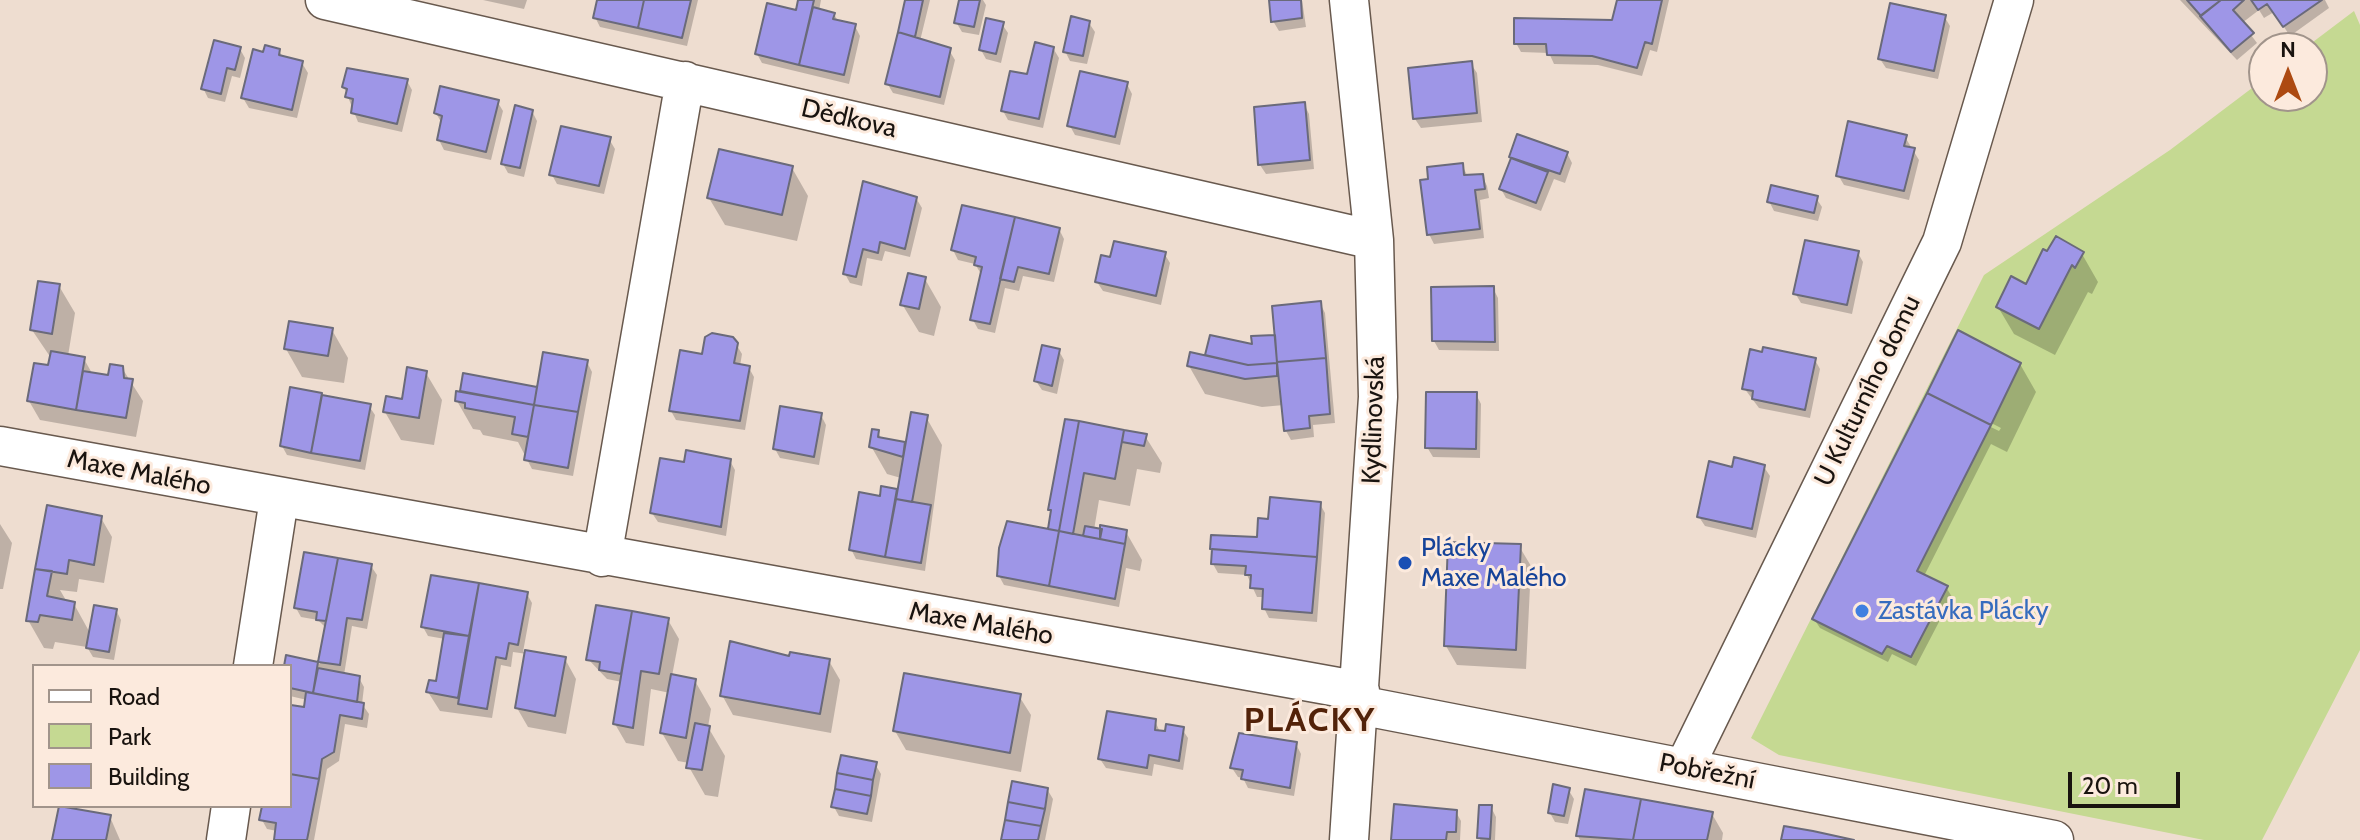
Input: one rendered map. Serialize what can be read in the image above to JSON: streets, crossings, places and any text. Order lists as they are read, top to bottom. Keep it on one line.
{"streets":{"street":["Dědkova","U Kulturního domu","Kydlinovská","Maxe Malého","Pobřežní"]},"crossings":[["Dědkova","Kydlinovská"],["U Kulturního domu","Pobřežní"],["Kydlinovská","Maxe Malého"],["Kydlinovská","Pobřežní"],["Maxe Malého","Pobřežní"]],"districts":["PLÁCKY"],"places":["Plácky Maxe Malého","Zastávka Plácky"],"legend":["Road","Park","Building"],"scale_bar":"20 m","north":"top"}
